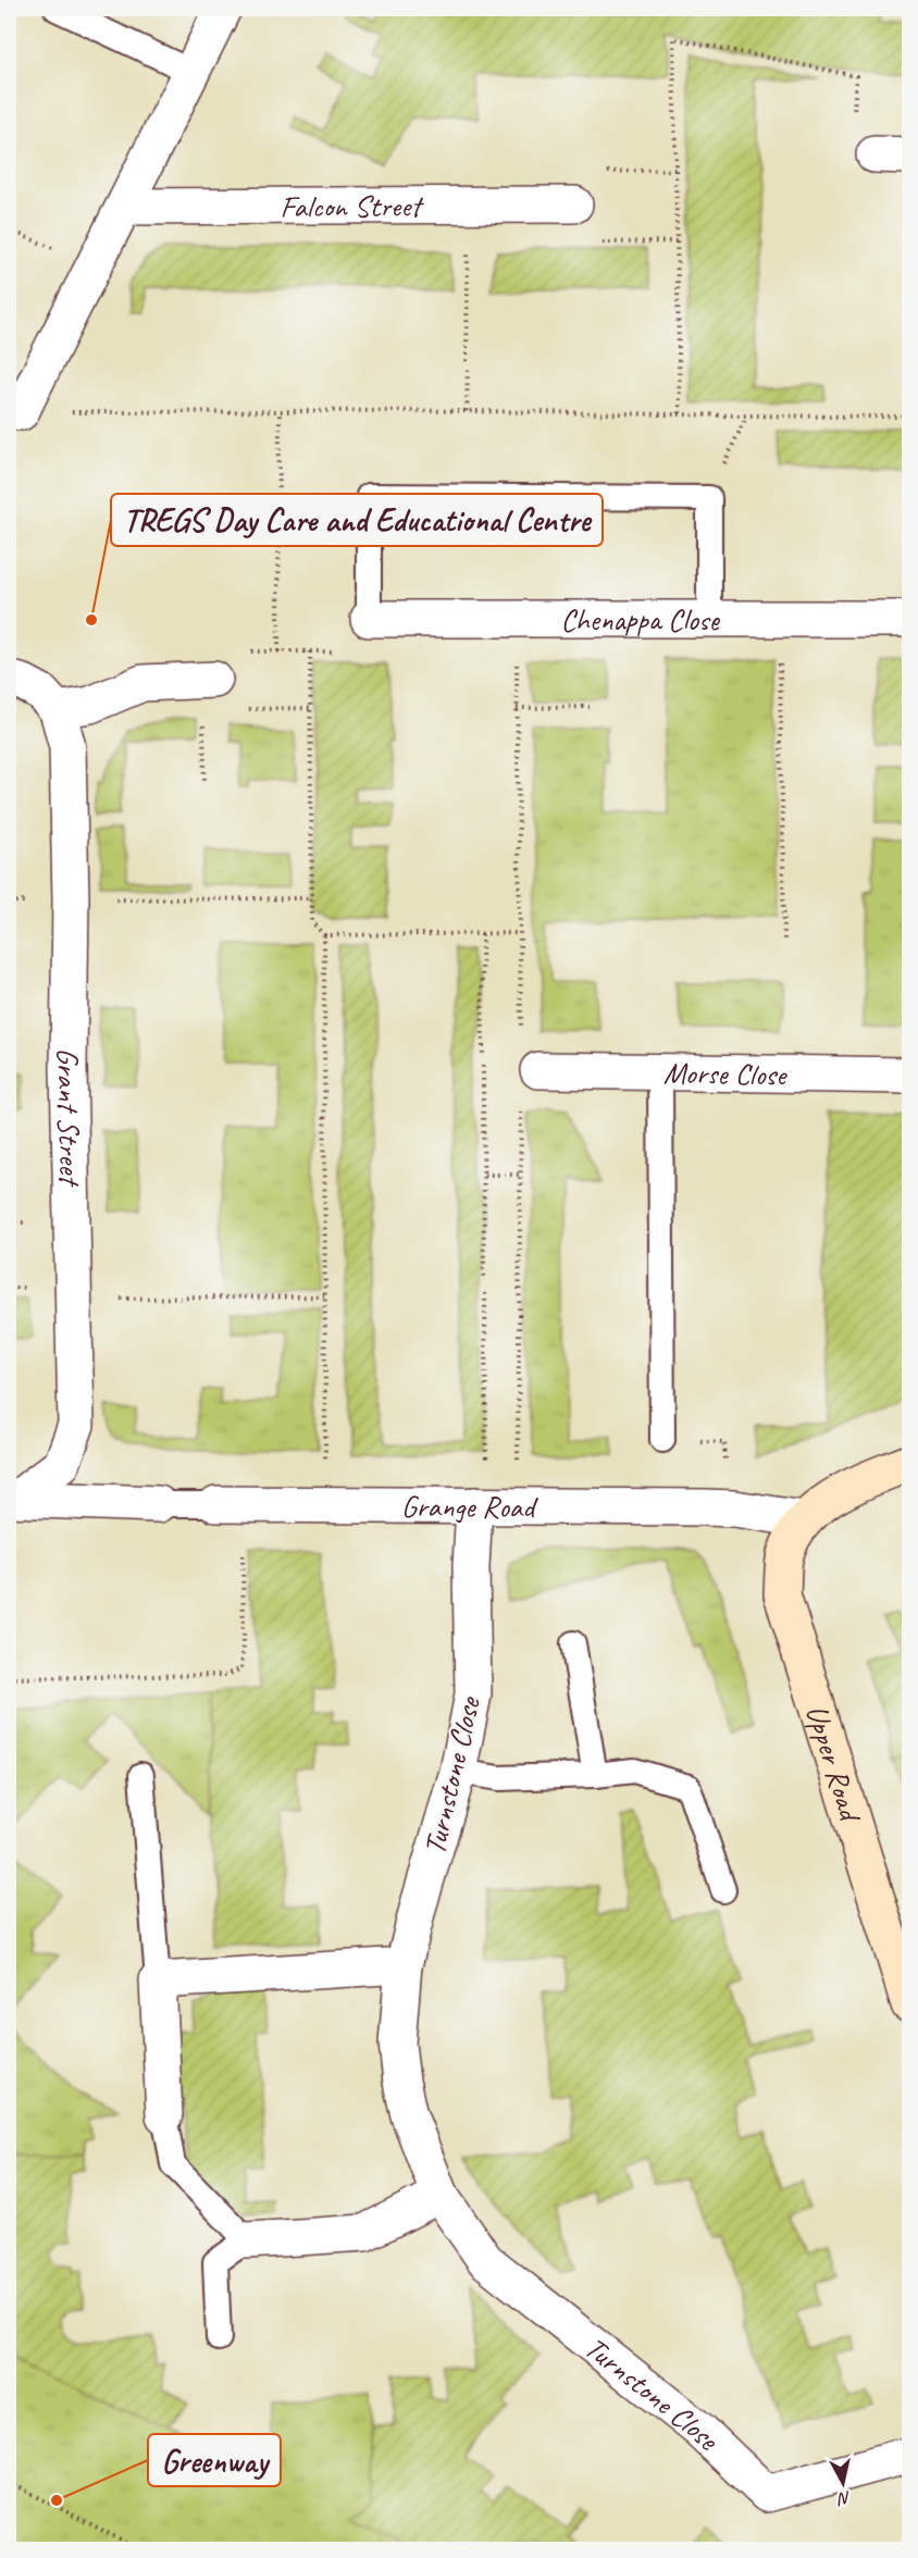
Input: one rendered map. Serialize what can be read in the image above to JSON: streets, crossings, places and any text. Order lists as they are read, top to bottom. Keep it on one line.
{"streets":{"street":["Falcon Street","Chenappa Close","Morse Close","Grant Street","Grange Road","Upper Road","Turnstone Close"]},"crossings":[["Grant Street","Grange Road"],["Grange Road","Upper Road"],["Grange Road","Turnstone Close"]],"places":["TREGS Day Care and Educational Centre","Greenway"],"north":"bottom"}
